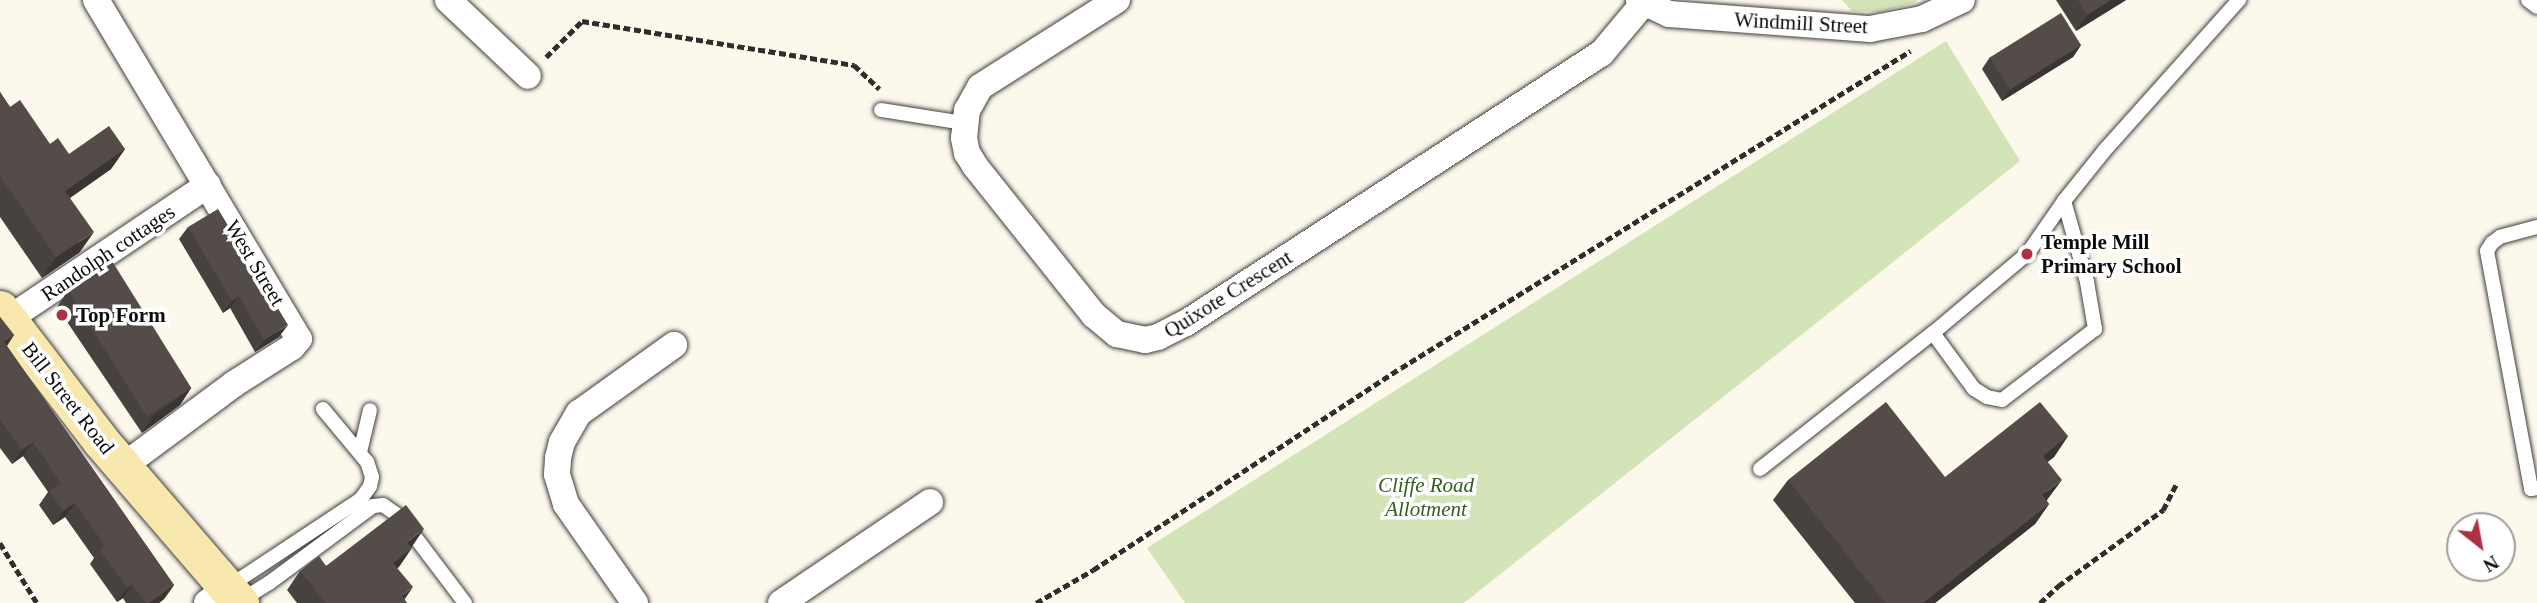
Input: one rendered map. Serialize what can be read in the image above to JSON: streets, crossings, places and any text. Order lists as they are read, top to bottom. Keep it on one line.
{"streets":{"main road":["Bill Street Road"],"street":["Windmill Street","Randolph cottages","West Street","Quixote Crescent"]},"crossings":[["Windmill Street","Quixote Crescent"],["Randolph cottages","West Street"],["Randolph cottages","Bill Street Road"],["West Street","Bill Street Road"]],"parks":["Cliffe Road Allotment"],"places":["Temple Mill Primary School","Top Form"],"north":"bottom right"}
